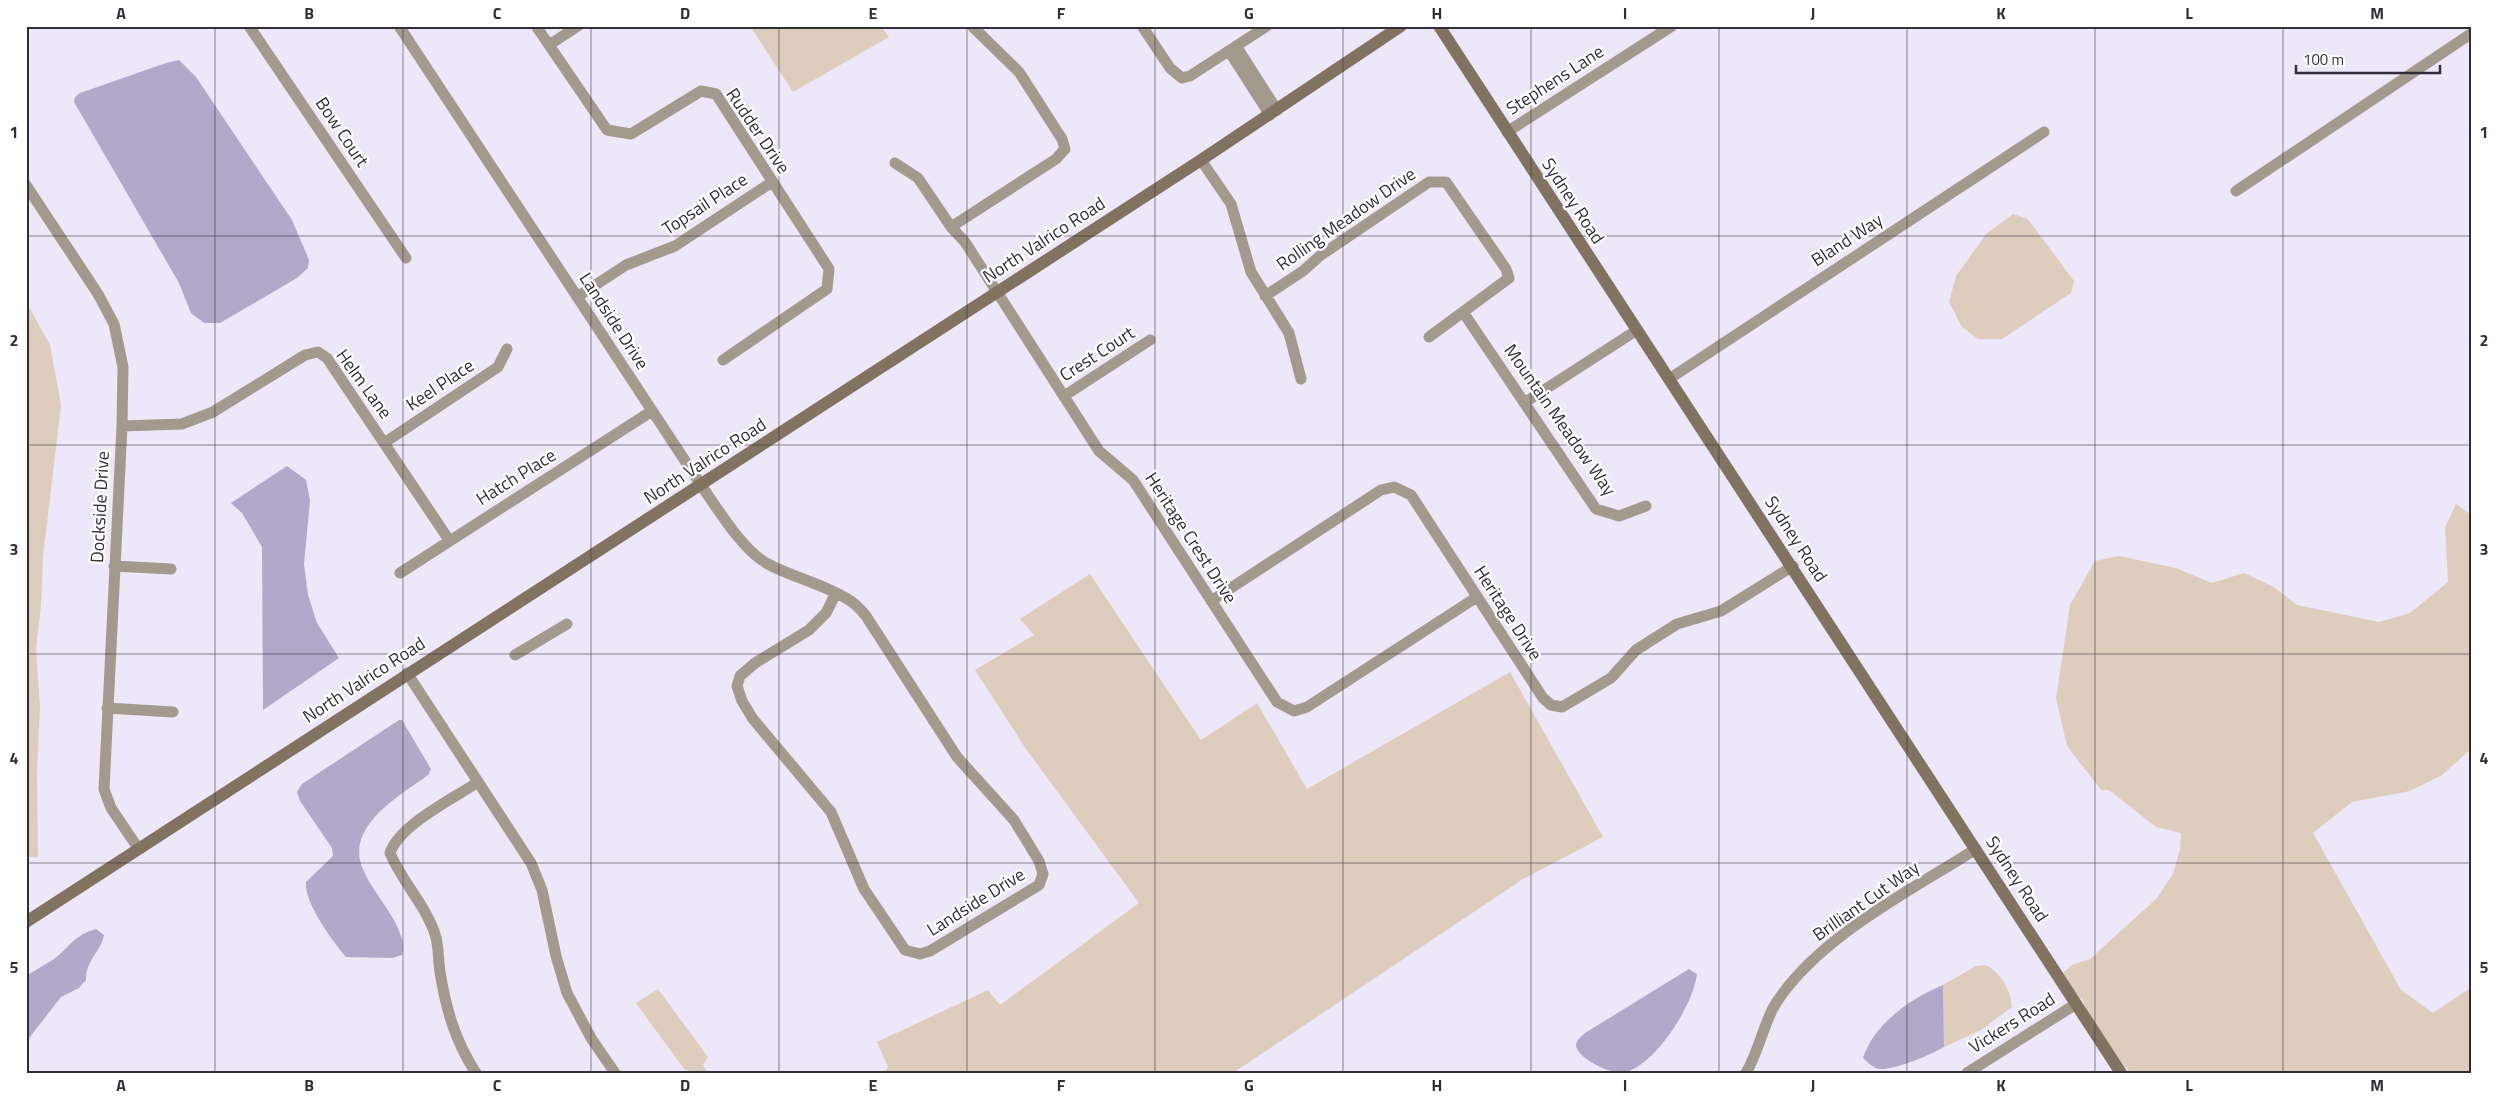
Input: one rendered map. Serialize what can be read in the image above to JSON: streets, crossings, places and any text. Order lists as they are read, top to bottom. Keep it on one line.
{"streets":{"street":["Stephens Lane","Rudder Drive","Bow Court","Sydney Road","Topsail Place","Rolling Meadow Drive","North Valrico Road","Bland Way","Landside Drive","Crest Court","Helm Lane","Keel Place","Mountain Meadow Way","Hatch Place","Dockside Drive","Heritage Crest Drive","Heritage Drive","Brilliant Cut Way","Vickers Road"]},"crossings":[["Stephens Lane","Sydney Road"],["Rudder Drive","Topsail Place"],["Sydney Road","Bland Way"],["Sydney Road","Heritage Drive"],["Sydney Road","Brilliant Cut Way"],["Sydney Road","Vickers Road"],["Topsail Place","Landside Drive"],["Rolling Meadow Drive","Mountain Meadow Way"],["North Valrico Road","Landside Drive"],["North Valrico Road","Dockside Drive"],["North Valrico Road","Heritage Crest Drive"],["Landside Drive","Hatch Place"],["Crest Court","Heritage Crest Drive"],["Helm Lane","Keel Place"],["Helm Lane","Hatch Place"],["Helm Lane","Dockside Drive"],["Heritage Crest Drive","Heritage Drive"]],"scale_bar":"100 m","grid":{"columns":["A","B","C","D","E","F","G","H","I","J","K","L","M"],"rows":["1","2","3","4","5"]}}
